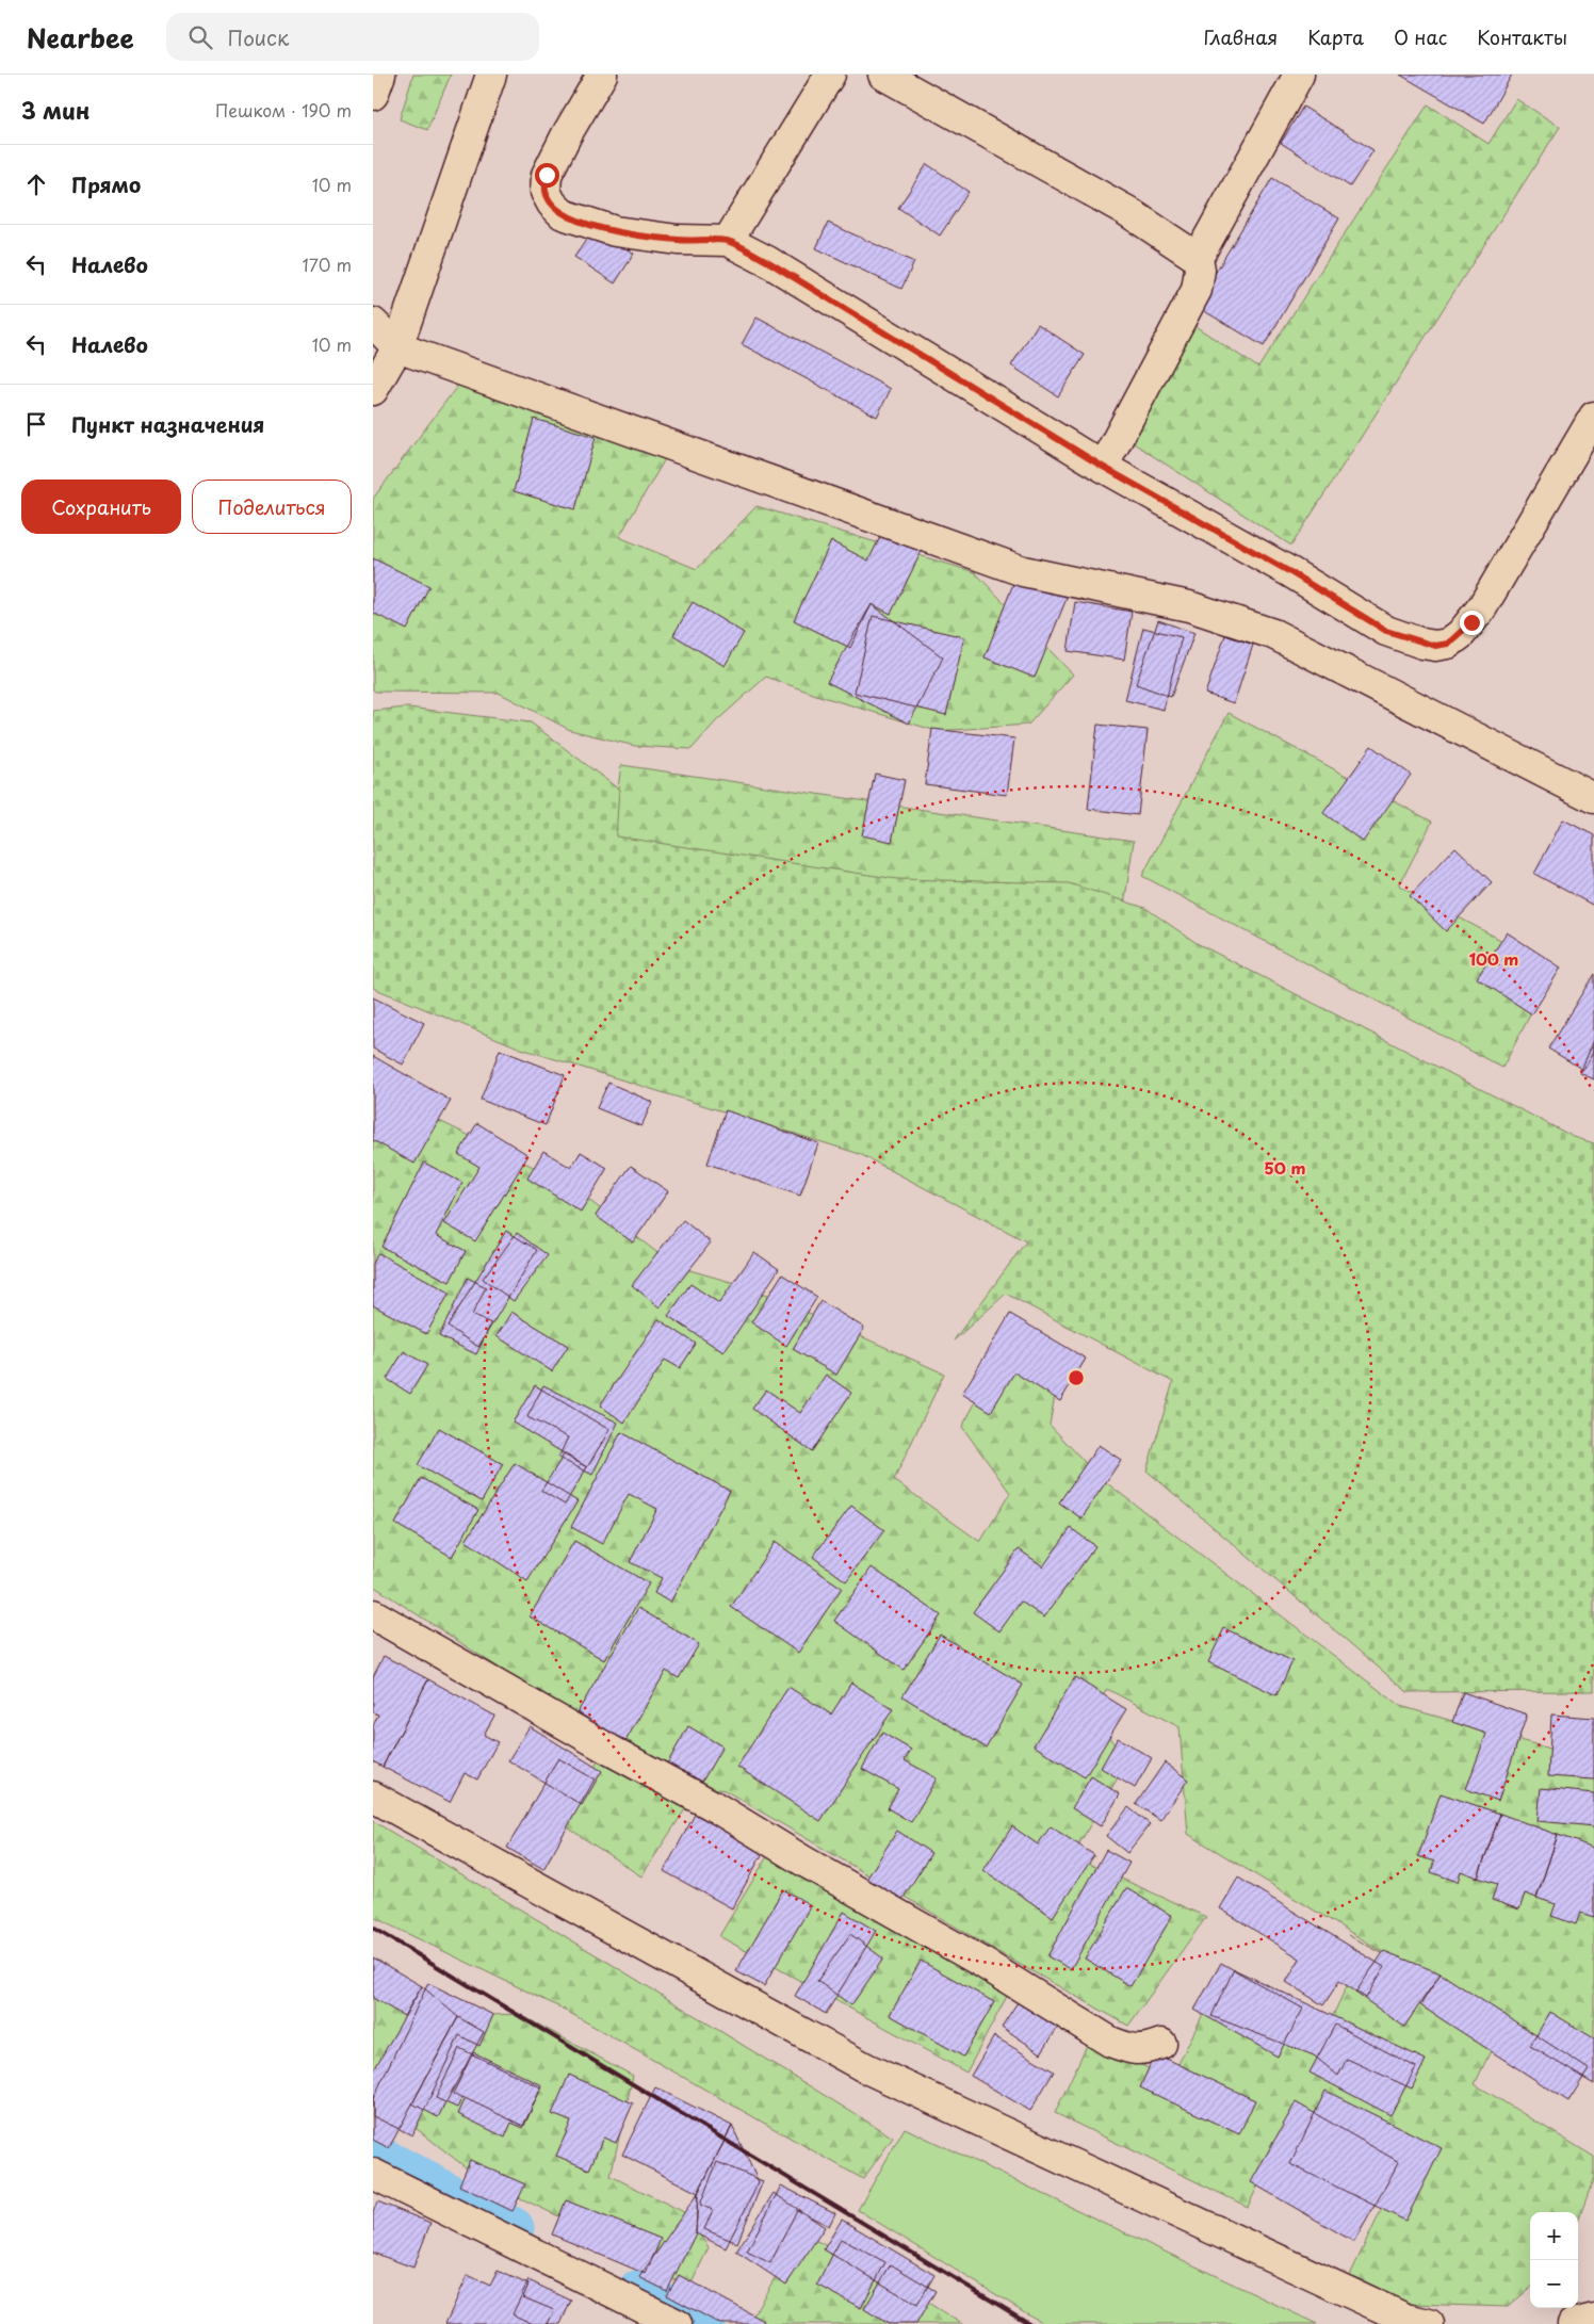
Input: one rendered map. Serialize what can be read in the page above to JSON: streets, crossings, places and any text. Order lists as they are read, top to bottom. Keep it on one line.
{"page":{"header":"Nearbee","search":"Поиск","nav":["Главная","Карта","О нас","Контакты"],"heading":["3 мин","Пешком · 190 m"],"list":[["Прямо","10 m"],["Налево","170 m"],["Налево","10 m"],"Пункт назначения"],"buttons":["Сохранить","Поделиться"],"map_buttons":["+","−"]},"rings":["100 m","50 m"]}
